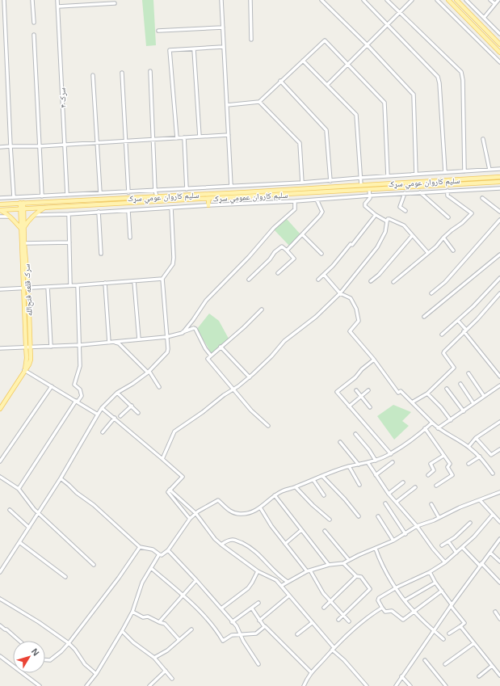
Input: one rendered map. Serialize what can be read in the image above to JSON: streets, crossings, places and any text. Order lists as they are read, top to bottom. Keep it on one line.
{"streets":{"main road":["سلیم کاروان عومي سړک","سلیم کاروان عمومي سړک","سرک قلعه فتح‌الله"],"street":["سرک ۴"]},"crossings":[["سلیم کاروان عومي سړک","سرک قلعه فتح‌الله"],["سلیم کاروان عمومي سړک","سرک قلعه فتح‌الله"]],"north":"top right"}
